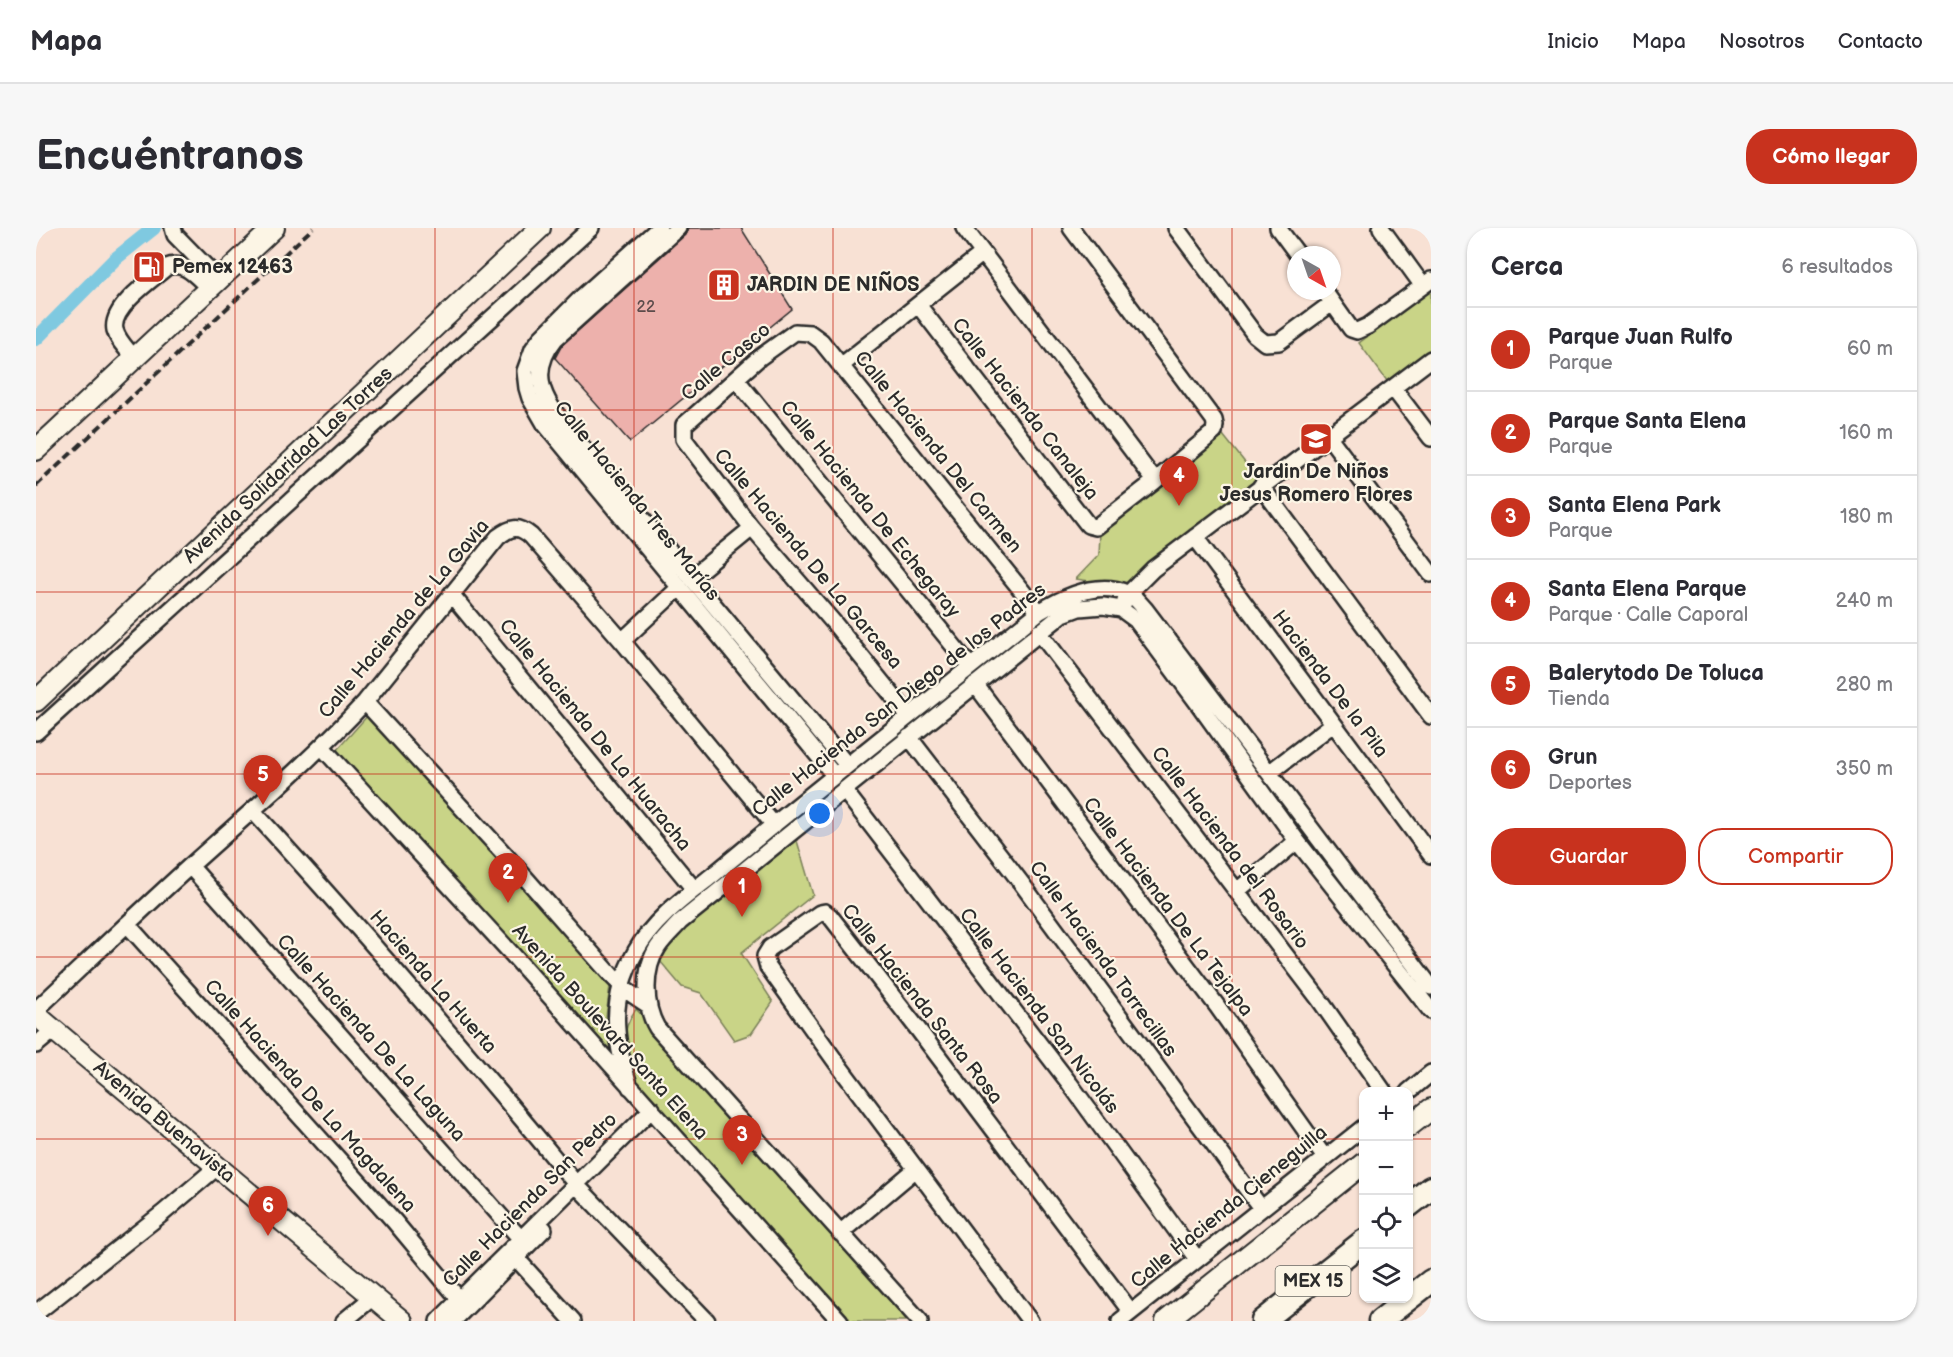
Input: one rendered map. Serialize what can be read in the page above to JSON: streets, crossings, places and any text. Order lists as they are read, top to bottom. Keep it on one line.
{"streets":{"highway":["MEX 15"],"main road":["Avenida Solidaridad Las Torres","Avenida Buenavista"],"street":["Calle Casco","Calle Hacienda Canaleja","Calle Hacienda Del Carmen","Calle Hacienda Tres Marías","Calle Hacienda De Echegaray","Calle Hacienda De La Garcesa","Calle Hacienda de La Gavia","Hacienda De la Pila","Calle Hacienda San Diego de los Padres","Calle Hacienda De La Huaracha","Calle Hacienda del Rosario","Calle Hacienda De La Tejalpa","Calle Hacienda Torrecillas","Hacienda La Huerta","Calle Hacienda Santa Rosa","Calle Hacienda San Nicolás","Avenida Boulevard Santa Elena","Calle Hacienda De La Laguna","Calle Hacienda De La Magdalena","Calle Hacienda San Pedro","Calle Hacienda Cieneguilla"]},"crossings":[["Calle Casco","Calle Hacienda Del Carmen"],["Calle Casco","Calle Hacienda De Echegaray"],["Calle Casco","Calle Hacienda De La Garcesa"],["Calle Hacienda Del Carmen","Calle Hacienda San Diego de los Padres"],["Calle Hacienda Tres Marías","Calle Hacienda San Diego de los Padres"],["Calle Hacienda De Echegaray","Calle Hacienda San Diego de los Padres"],["Calle Hacienda De La Garcesa","Calle Hacienda San Diego de los Padres"],["Calle Hacienda de La Gavia","Calle Hacienda San Diego de los Padres"],["Calle Hacienda de La Gavia","Calle Hacienda De La Huaracha"],["Calle Hacienda de La Gavia","Hacienda La Huerta"],["Calle Hacienda de La Gavia","Avenida Boulevard Santa Elena"],["Calle Hacienda de La Gavia","Calle Hacienda De La Laguna"],["Calle Hacienda de La Gavia","Calle Hacienda De La Magdalena"],["Calle Hacienda de La Gavia","Avenida Buenavista"],["Calle Hacienda San Diego de los Padres","Calle Hacienda De La Huaracha"],["Calle Hacienda San Diego de los Padres","Calle Hacienda del Rosario"],["Calle Hacienda San Diego de los Padres","Calle Hacienda De La Tejalpa"],["Calle Hacienda San Diego de los Padres","Calle Hacienda Torrecillas"],["Calle Hacienda San Diego de los Padres","Calle Hacienda San Nicolás"],["Calle Hacienda San Diego de los Padres","Avenida Boulevard Santa Elena"],["Calle Hacienda De La Tejalpa","Calle Hacienda Cieneguilla"],["Calle Hacienda Torrecillas","Calle Hacienda Cieneguilla"],["Hacienda La Huerta","Calle Hacienda San Pedro"],["Calle Hacienda Santa Rosa","Calle Hacienda Cieneguilla"],["Calle Hacienda San Nicolás","Calle Hacienda Cieneguilla"],["Avenida Boulevard Santa Elena","Calle Hacienda San Pedro"],["Calle Hacienda De La Laguna","Calle Hacienda San Pedro"],["Calle Hacienda De La Magdalena","Calle Hacienda San Pedro"]],"places":{"fuel station":["Pemex 12463"],"building":["JARDIN DE NIÑOS"],"school or university":["Jardin De Niños Jesus Romero Flores"]},"house_numbers":["22"],"north":"bottom right","page":{"header":"Mapa","nav":["Inicio","Mapa","Nosotros","Contacto"],"buttons":["Cómo llegar",["Guardar","Compartir"]],"title":"Encuéntranos","heading":["Cerca","6 resultados"],"list":[{"mark":"1","name":"Parque Juan Rulfo","note":"Parque","value":"60 m"},{"mark":"2","name":"Parque Santa Elena","note":"Parque","value":"160 m"},{"mark":"3","name":"Santa Elena Park","note":"Parque","value":"180 m"},{"mark":"4","name":"Santa Elena Parque","note":"Parque · Calle Caporal","value":"240 m"},{"mark":"5","name":"Balerytodo De Toluca","note":"Tienda","value":"280 m"},{"mark":"6","name":"Grun","note":"Deportes","value":"350 m"}],"pins":["4","5","2","1","3","6"],"map_buttons":["+","−"]}}
